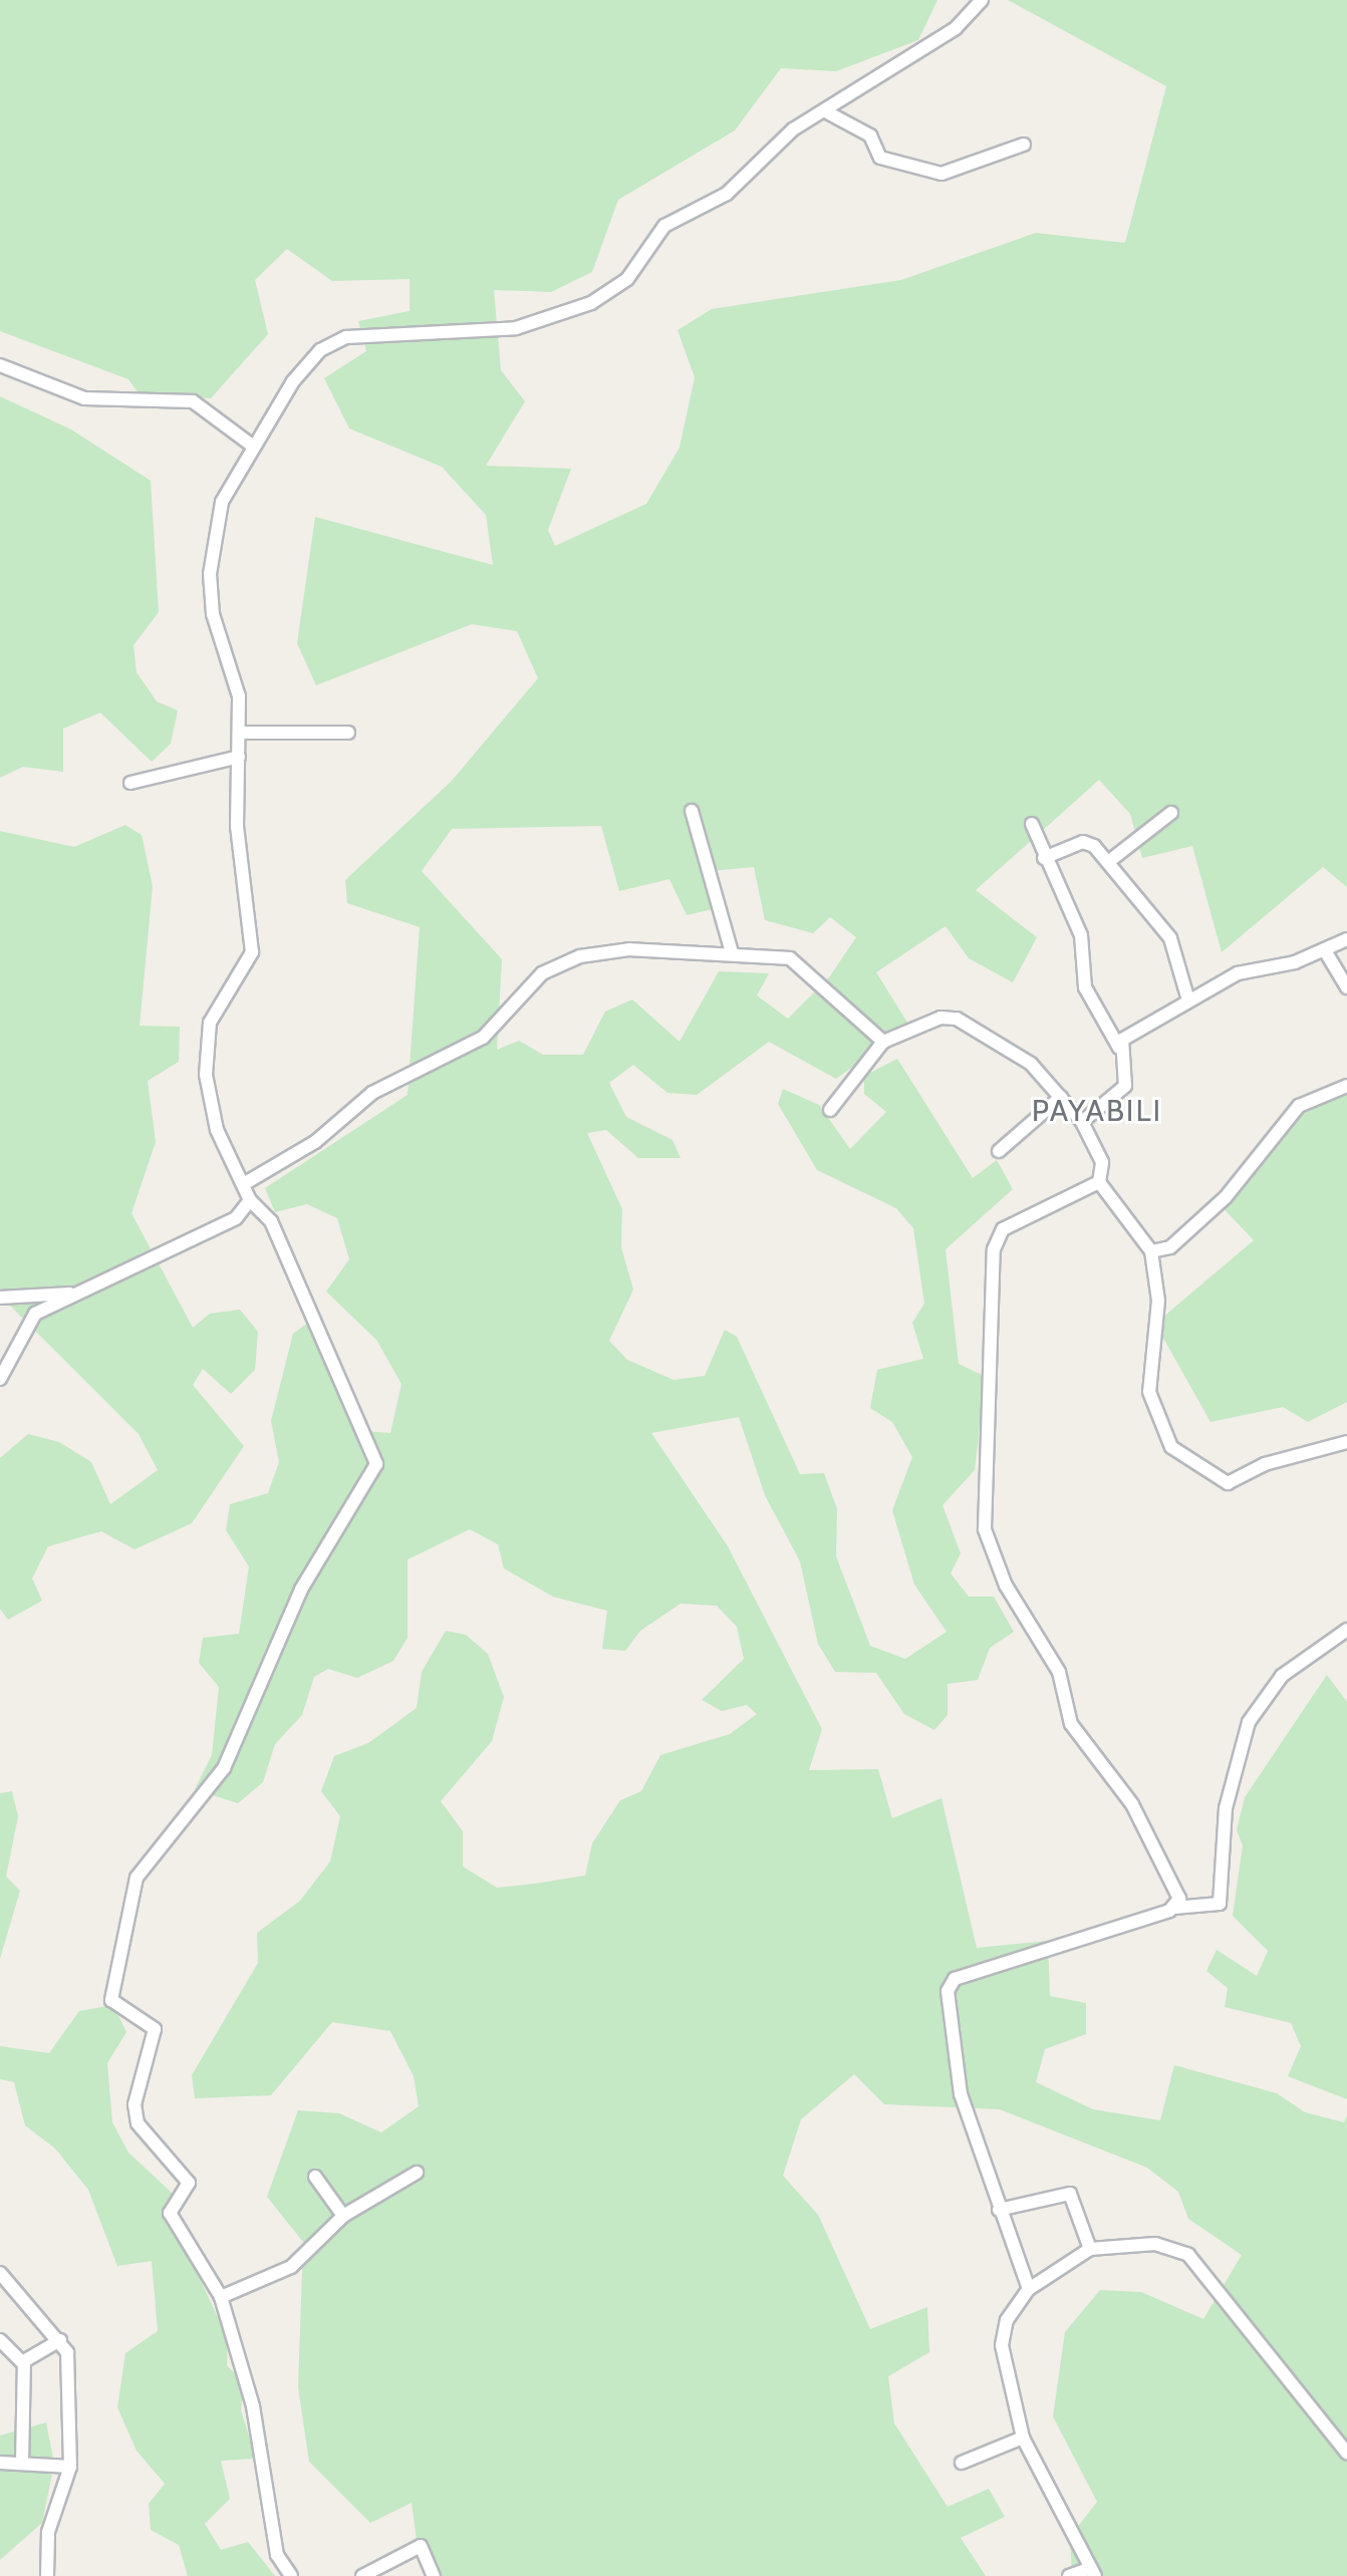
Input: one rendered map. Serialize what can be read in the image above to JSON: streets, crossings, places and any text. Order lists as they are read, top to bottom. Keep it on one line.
{"districts":["PAYABILI"]}
